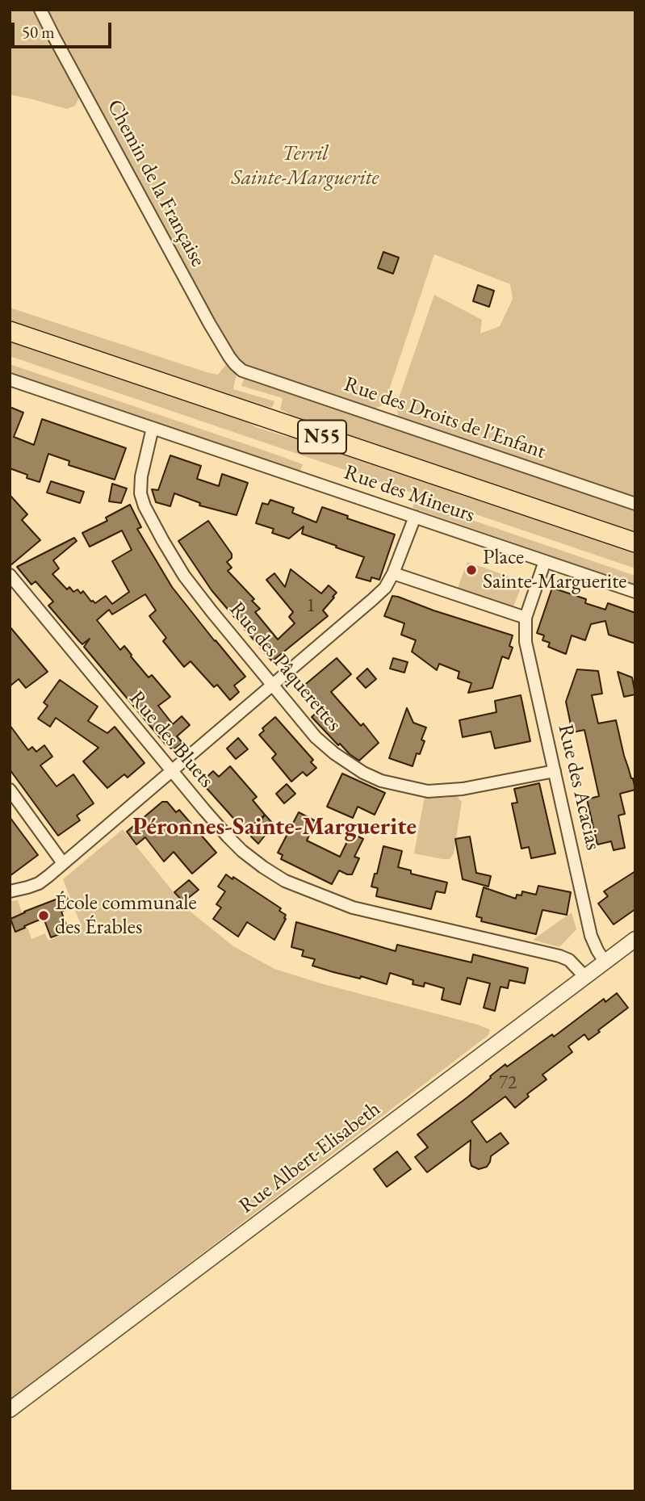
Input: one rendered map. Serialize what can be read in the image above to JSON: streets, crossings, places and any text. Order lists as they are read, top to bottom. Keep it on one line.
{"streets":{"highway":["N55"],"street":["Chemin de la Française","Rue des Droits de l'Enfant","Rue des Mineurs","Rue des Pâquerettes","Rue des Bluets","Rue des Acacias","Rue Albert-Elisabeth"]},"crossings":[["Chemin de la Française","Rue des Droits de l'Enfant"],["Rue des Mineurs","Rue des Pâquerettes"],["Rue des Pâquerettes","Rue des Acacias"],["Rue des Bluets","Rue Albert-Elisabeth"],["Rue des Acacias","Rue Albert-Elisabeth"]],"districts":["Péronnes-Sainte-Marguerite"],"parks":["Terril Sainte-Marguerite"],"places":["Place Sainte-Marguerite","École communale des Érables"],"house_numbers":["1","72"],"scale_bar":"50 m"}
